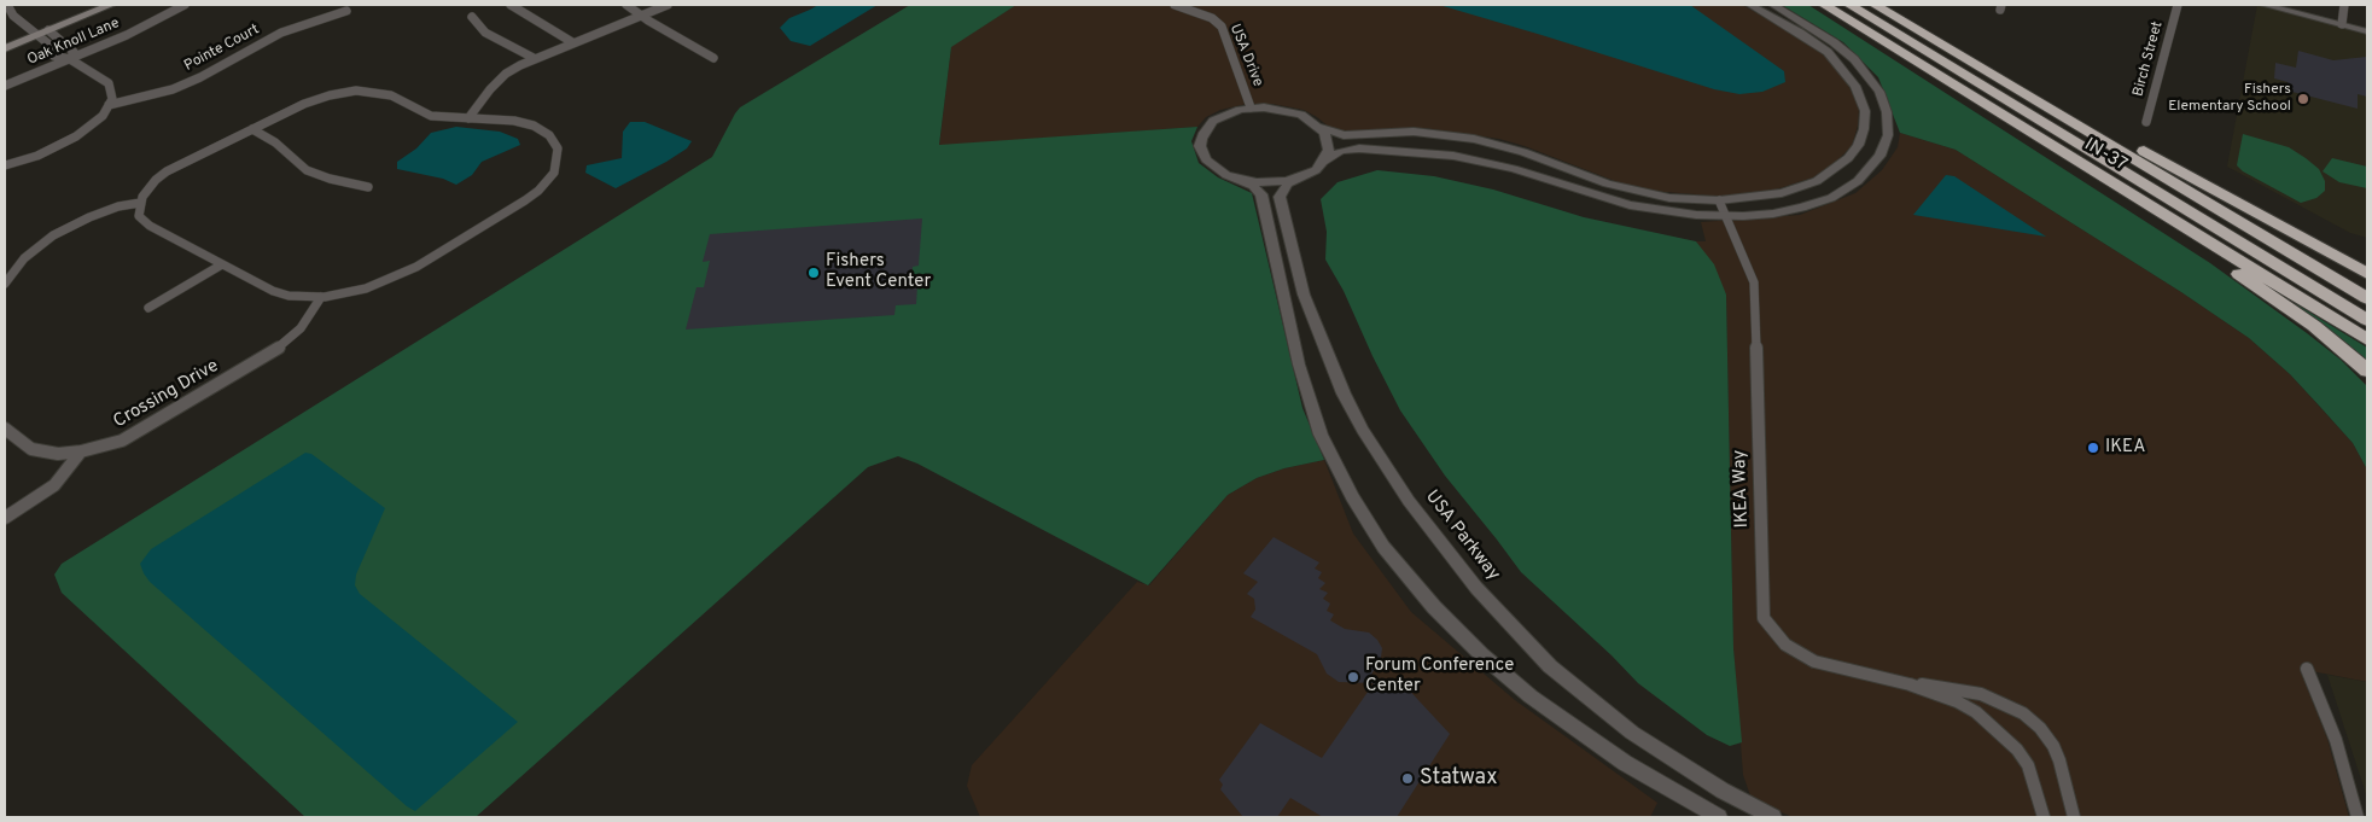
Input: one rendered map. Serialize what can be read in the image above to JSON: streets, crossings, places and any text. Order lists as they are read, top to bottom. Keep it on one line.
{"streets":{"highway":["IN-37"],"street":["Oak Knoll Lane","Pointe Court","USA Drive","Birch Street","Crossing Drive","IKEA Way","USA Parkway"]},"crossings":[["USA Drive","USA Parkway"],["IKEA Way","USA Parkway"]],"places":["Fishers Elementary School","Fishers Event Center","IKEA","Forum Conference Center","Statwax"]}
